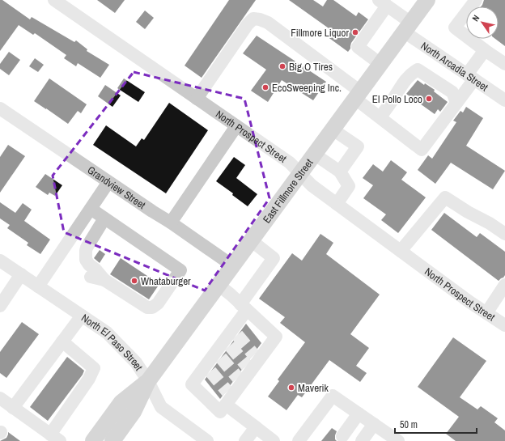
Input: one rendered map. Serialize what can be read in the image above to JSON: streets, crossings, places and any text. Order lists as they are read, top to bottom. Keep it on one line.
{"streets":{"main road":["East Fillmore Street"],"street":["North Arcadia Street","North Prospect Street","Grandview Street","North El Paso Street"]},"crossings":[["North Arcadia Street","East Fillmore Street"],["North Prospect Street","East Fillmore Street"],["Grandview Street","East Fillmore Street"],["East Fillmore Street","North El Paso Street"]],"places":["Fillmore Liquor","Big O Tires","EcoSweeping Inc.","El Pollo Loco","Whataburger","Maverik"],"scale_bar":"50 m","north":"top left"}
